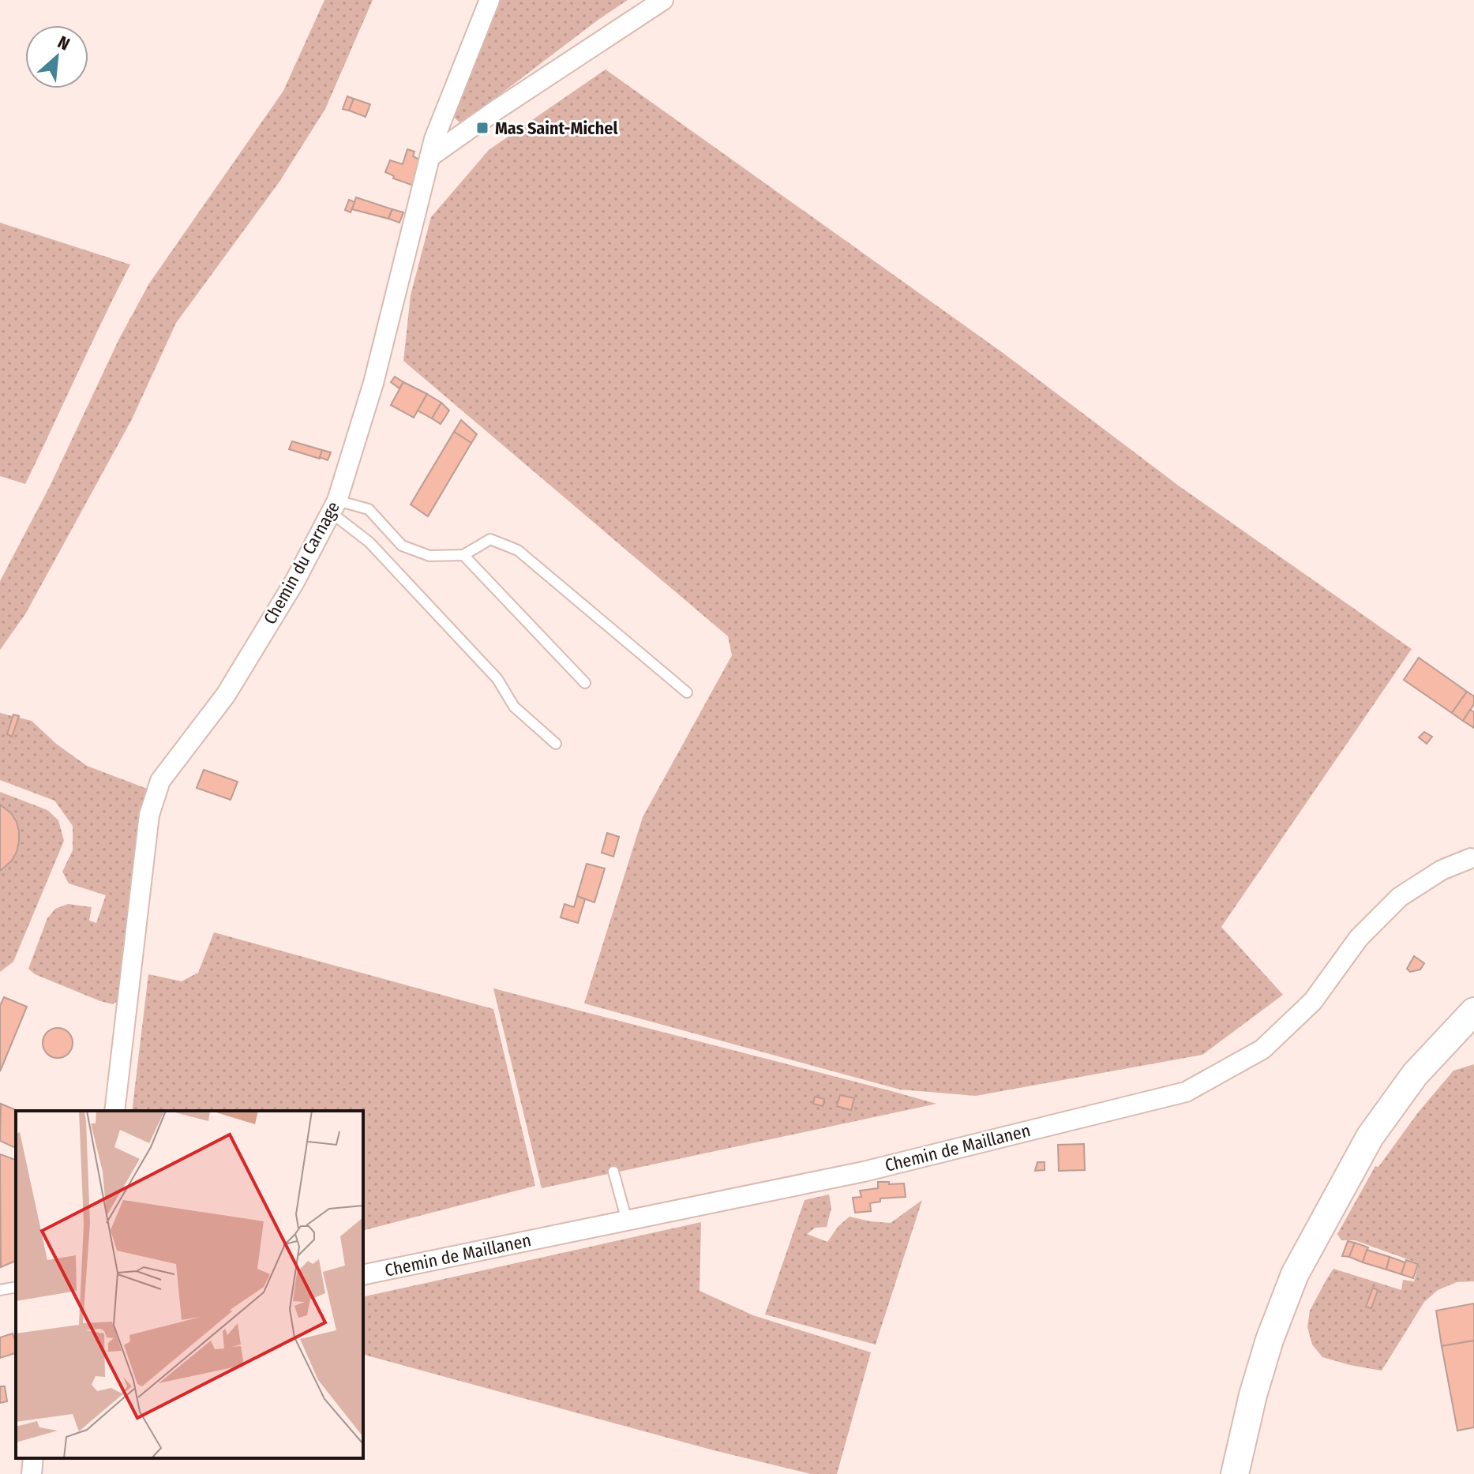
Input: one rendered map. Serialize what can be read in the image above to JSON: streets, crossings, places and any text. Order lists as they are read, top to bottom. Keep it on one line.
{"streets":{"street":["Chemin du Carnage","Chemin de Maillanen"]},"places":{"transit":["Mas Saint-Michel"]},"north":"top right"}
